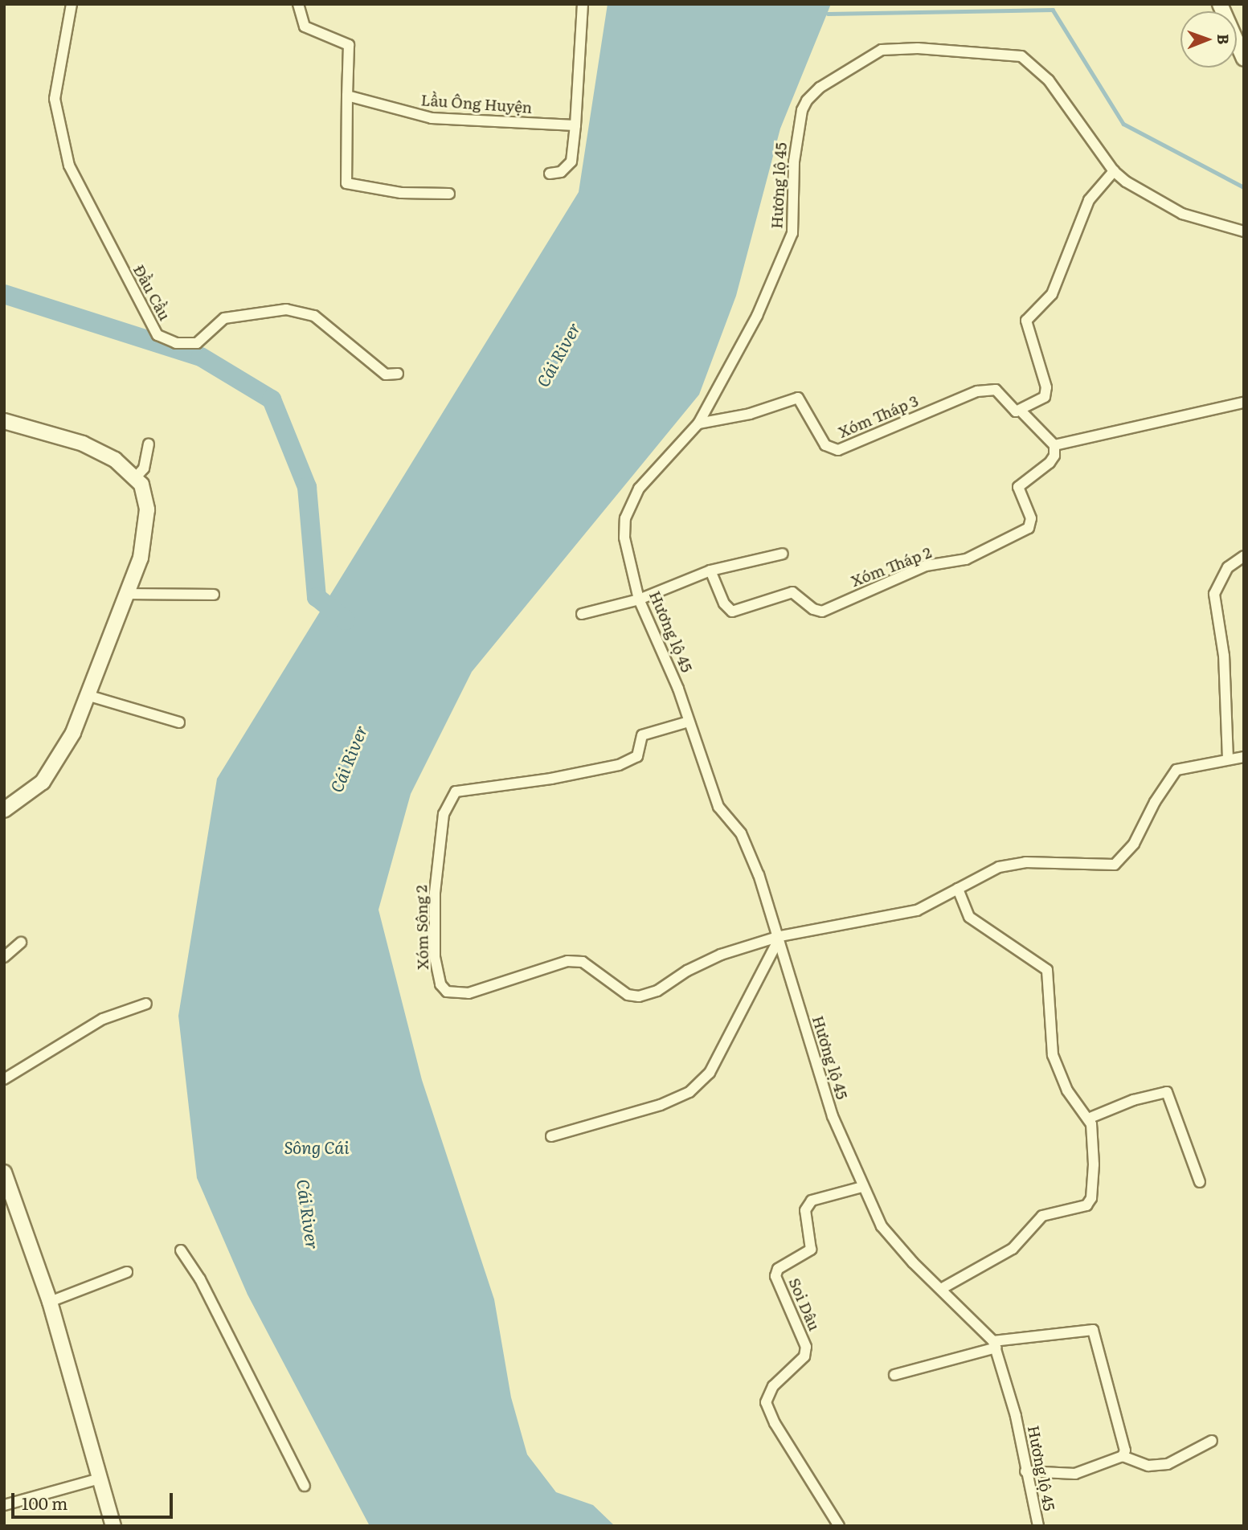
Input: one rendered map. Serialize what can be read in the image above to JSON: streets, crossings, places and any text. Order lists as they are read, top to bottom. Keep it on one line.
{"streets":{"street":["Lầu Ông Huyện","Hương lộ 45","Đầu Cầu","Xóm Tháp 3","Xóm Tháp 2","Xóm Sông 2","Soi Dâu"]},"crossings":[["Hương lộ 45","Xóm Tháp 3"],["Hương lộ 45","Xóm Sông 2"],["Hương lộ 45","Soi Dâu"],["Xóm Tháp 3","Xóm Tháp 2"]],"water":["Cái River","Sông Cái"],"scale_bar":"100 m","north":"right"}
